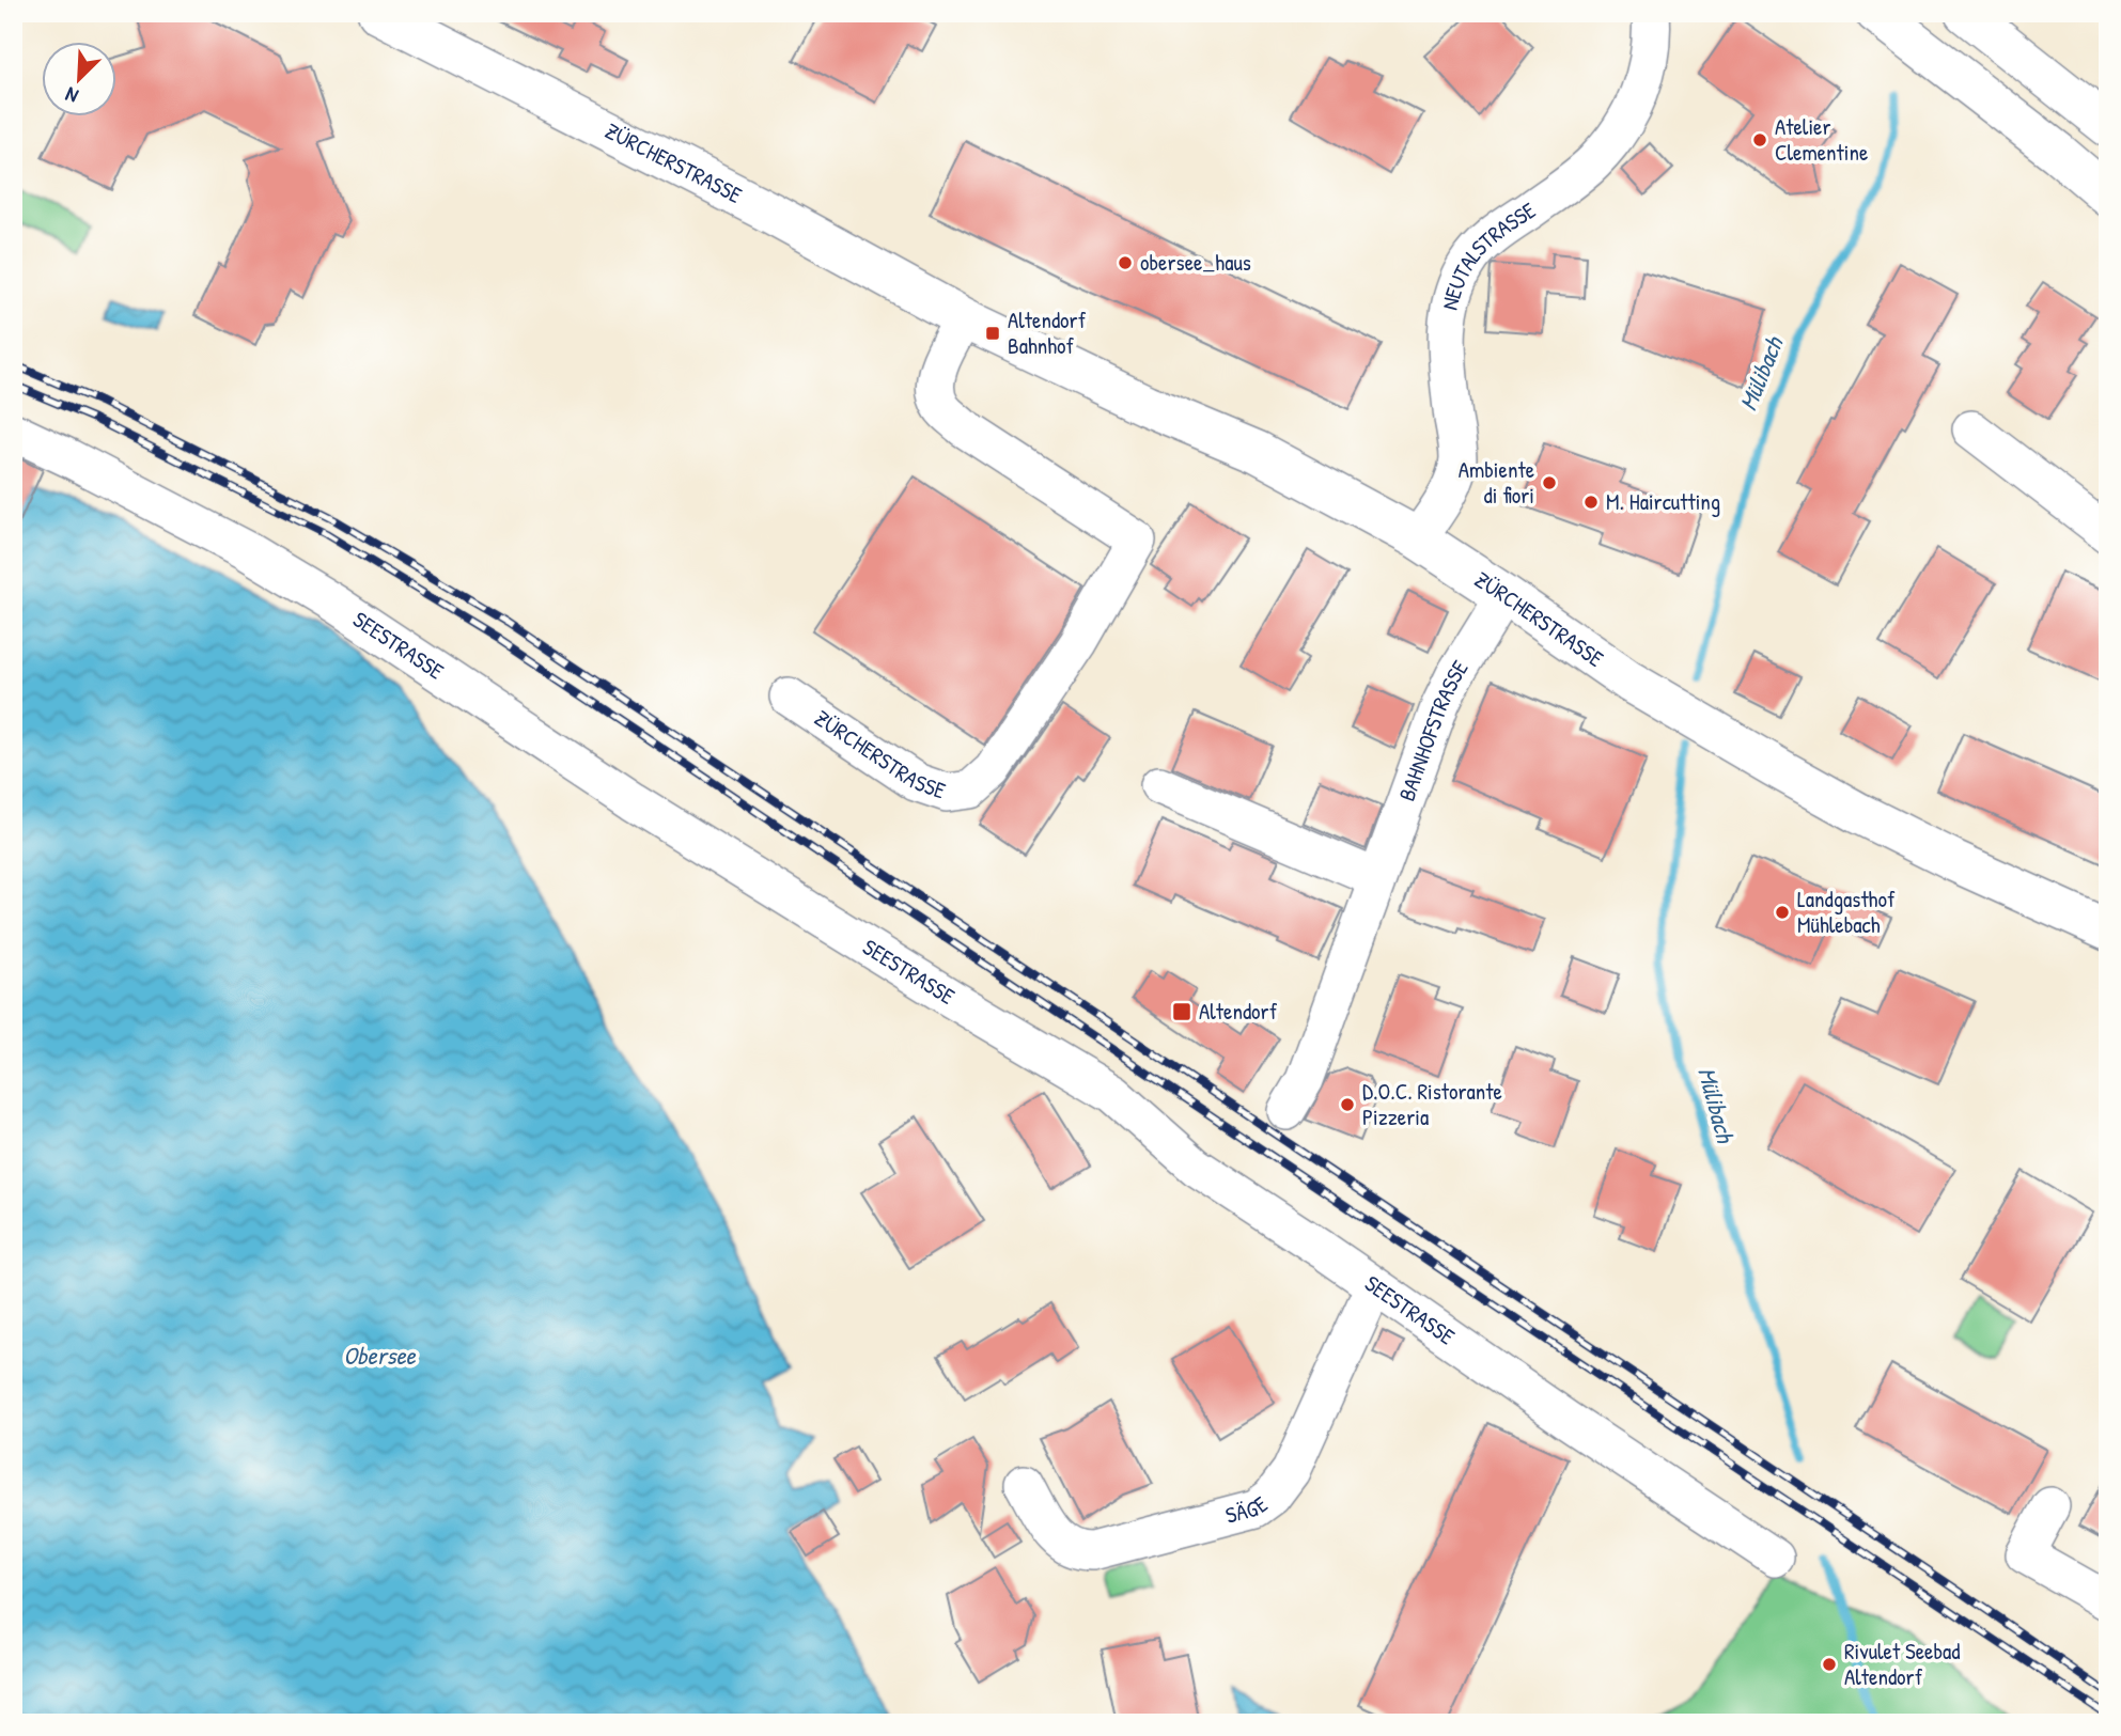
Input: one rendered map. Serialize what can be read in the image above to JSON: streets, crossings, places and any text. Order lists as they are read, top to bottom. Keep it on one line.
{"streets":{"main road":["ZÜRCHERSTRASSE"],"street":["NEUTALSTRASSE","SEESTRASSE","BAHNHOFSTRASSE","SÄGE"]},"crossings":[["ZÜRCHERSTRASSE","NEUTALSTRASSE"],["ZÜRCHERSTRASSE","BAHNHOFSTRASSE"],["SEESTRASSE","SÄGE"]],"water":["Mülibach","Obersee"],"places":{"other":["Atelier Clementine","obersee_haus","Ambiente di fiori","M. Haircutting","Landgasthof Mühlebach","D.O.C. Ristorante Pizzeria","Rivulet Seebad Altendorf"],"transit":["Altendorf Bahnhof","Altendorf"]},"north":"bottom left"}
